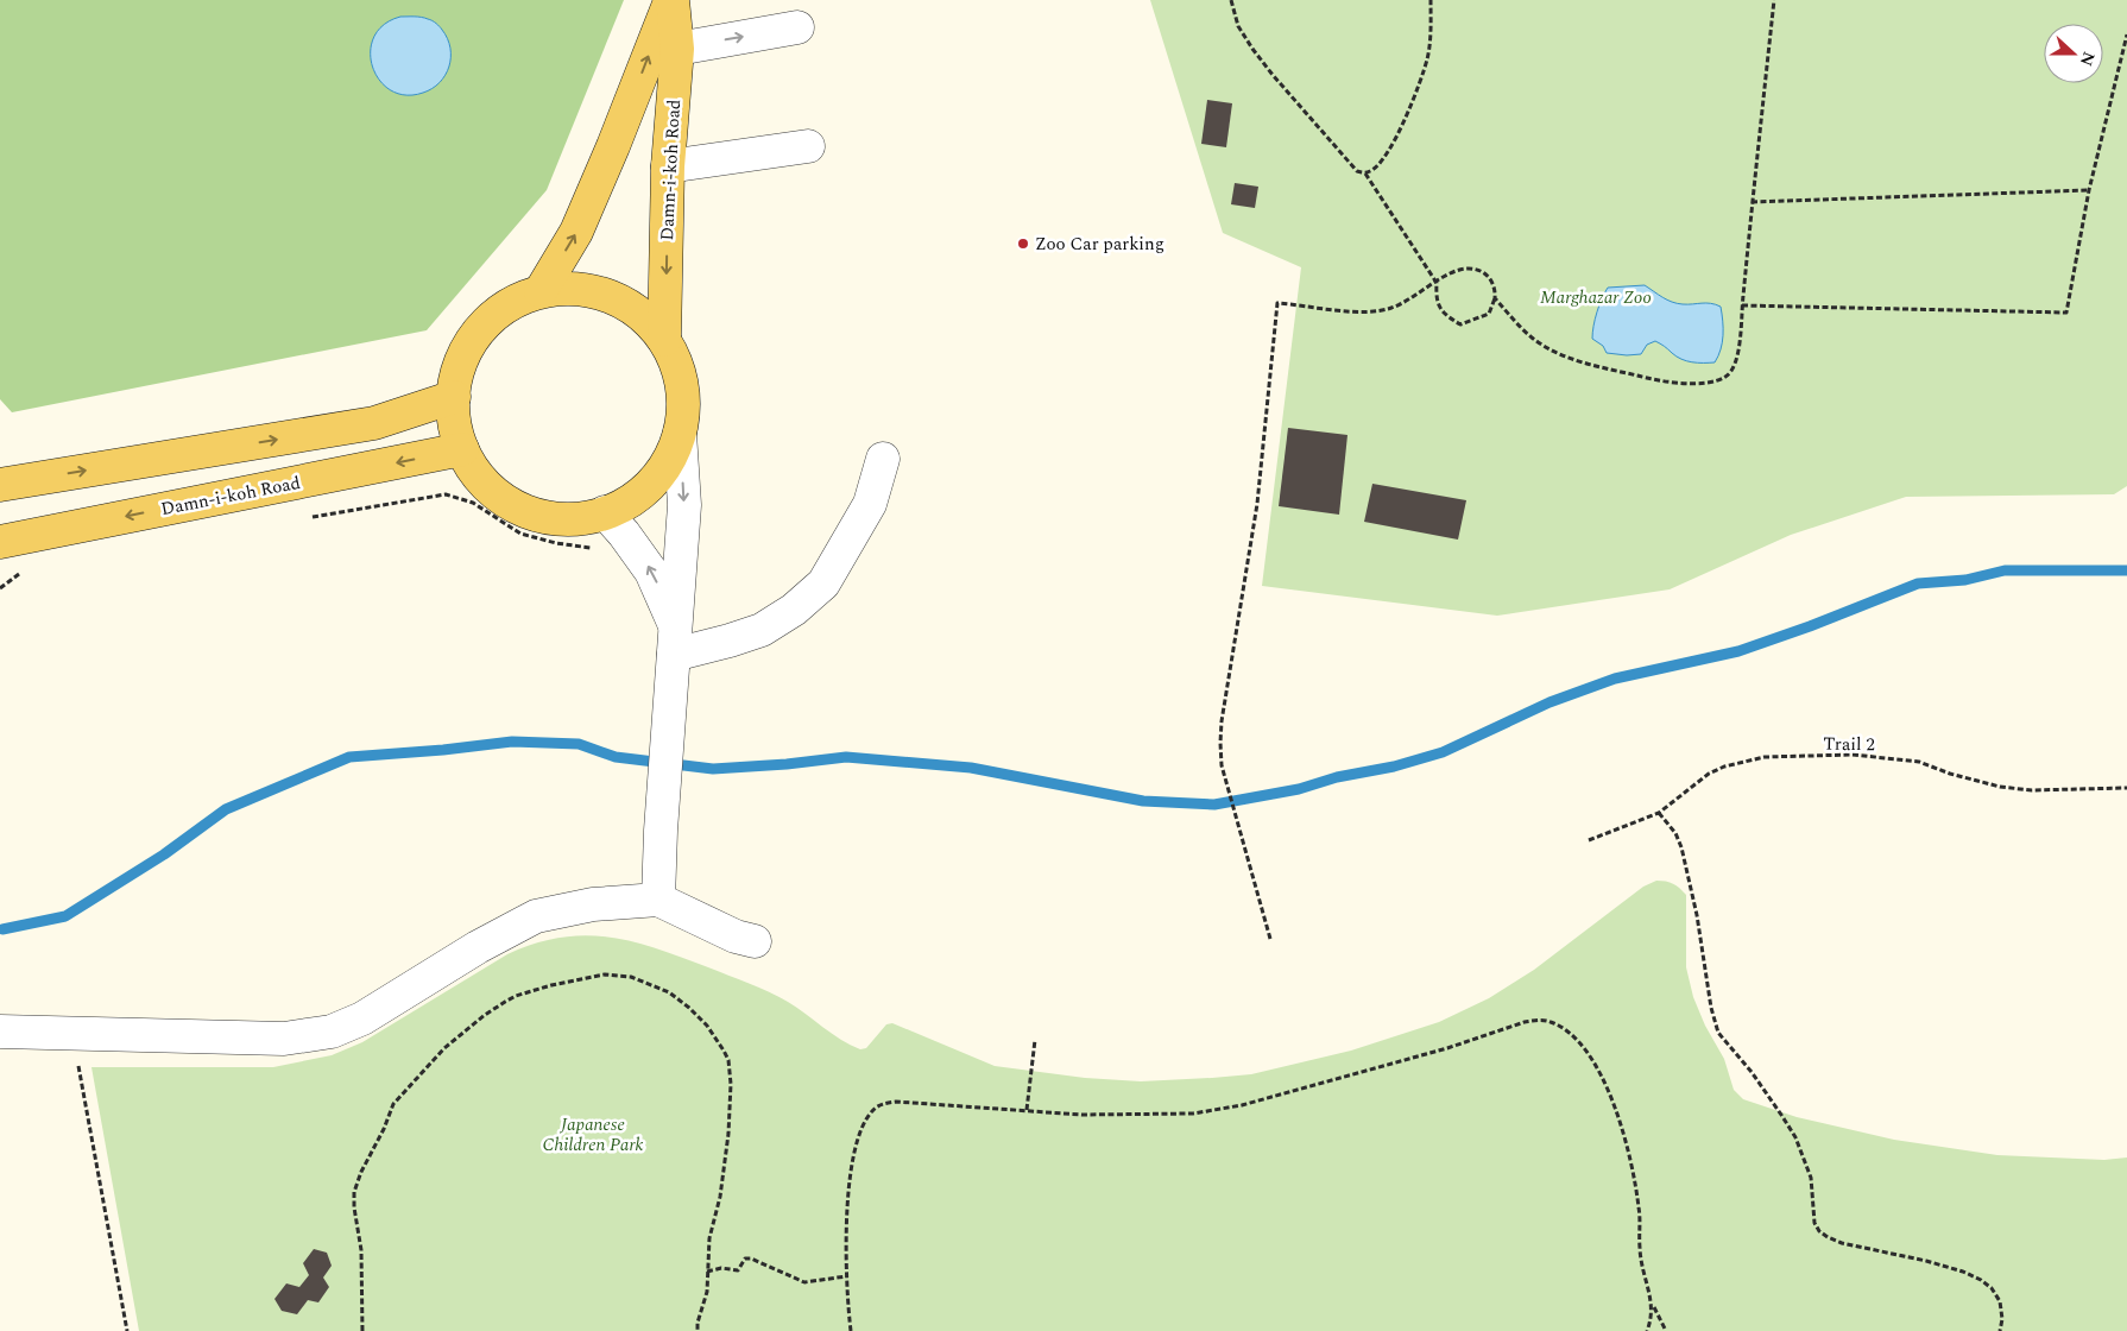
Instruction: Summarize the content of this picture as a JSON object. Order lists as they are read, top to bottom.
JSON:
{
  "streets": {
    "main road": ["Damn-i-koh Road"],
    "path": ["Trail 2"]
  },
  "parks": ["Marghazar Zoo", "Japanese Children Park"],
  "places": ["Zoo Car parking"],
  "north": "right"
}
